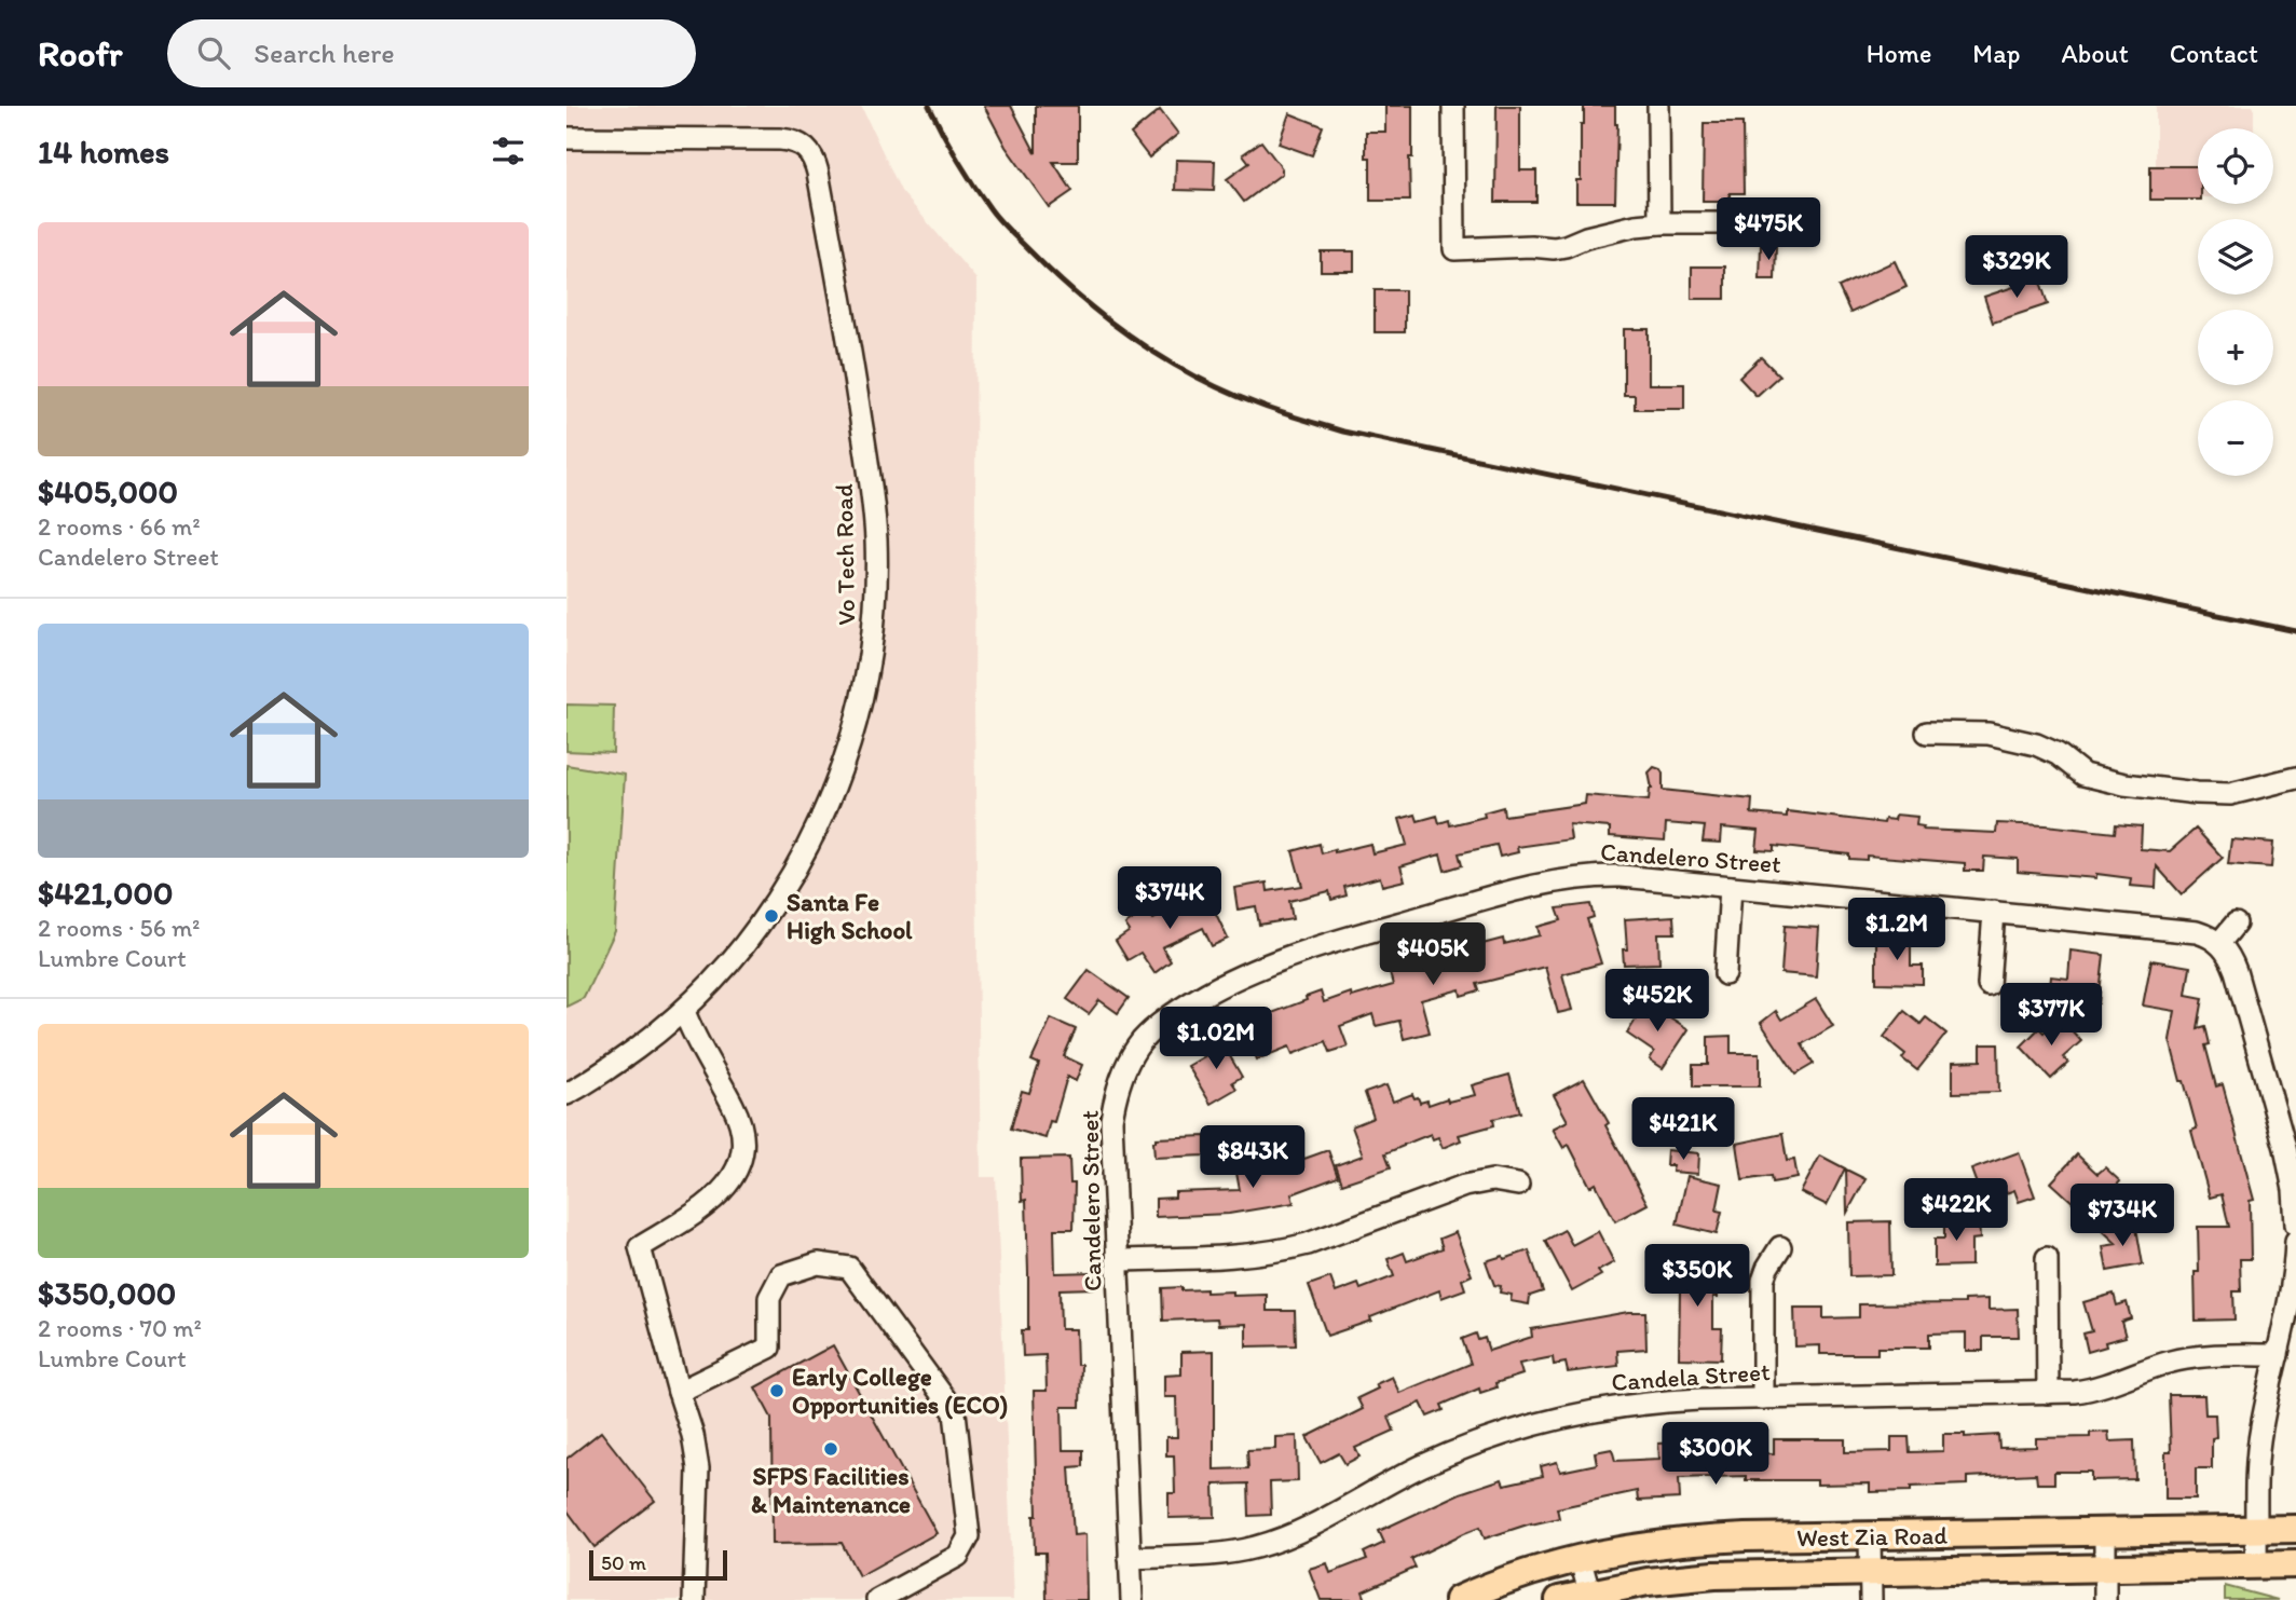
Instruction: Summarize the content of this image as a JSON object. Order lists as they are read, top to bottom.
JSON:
{
  "streets": {
    "main road": ["West Zia Road"],
    "street": ["Vo Tech Road", "Candelero Street", "Candela Street"]
  },
  "crossings": [
    ["Candelero Street", "Candela Street"]
  ],
  "places": ["Santa Fe High School", "Early College Opportunities (ECO)", "SFPS Facilities & Maintenance"],
  "scale_bar": "50 m",
  "page": {
    "header": "Roofr",
    "search": "Search here",
    "nav": [
      "Home",
      "Map",
      "About",
      "Contact"
    ],
    "heading": "14 homes",
    "map_buttons": ["+", "−"],
    "list": [
      {
        "name": "$405,000",
        "note": "2 rooms · 66 m² · Candelero Street"
      },
      {
        "name": "$421,000",
        "note": "2 rooms · 56 m² · Lumbre Court"
      },
      {
        "name": "$350,000",
        "note": "2 rooms · 70 m² · Lumbre Court"
      }
    ],
    "price": [
      "$475K",
      "$329K",
      "$374K",
      "$1.2M",
      "$405K",
      "$452K",
      "$377K",
      "$1.02M",
      "$421K",
      "$843K",
      "$422K",
      "$734K",
      "$350K",
      "$300K"
    ],
    "scale": "50 m"
  }
}
